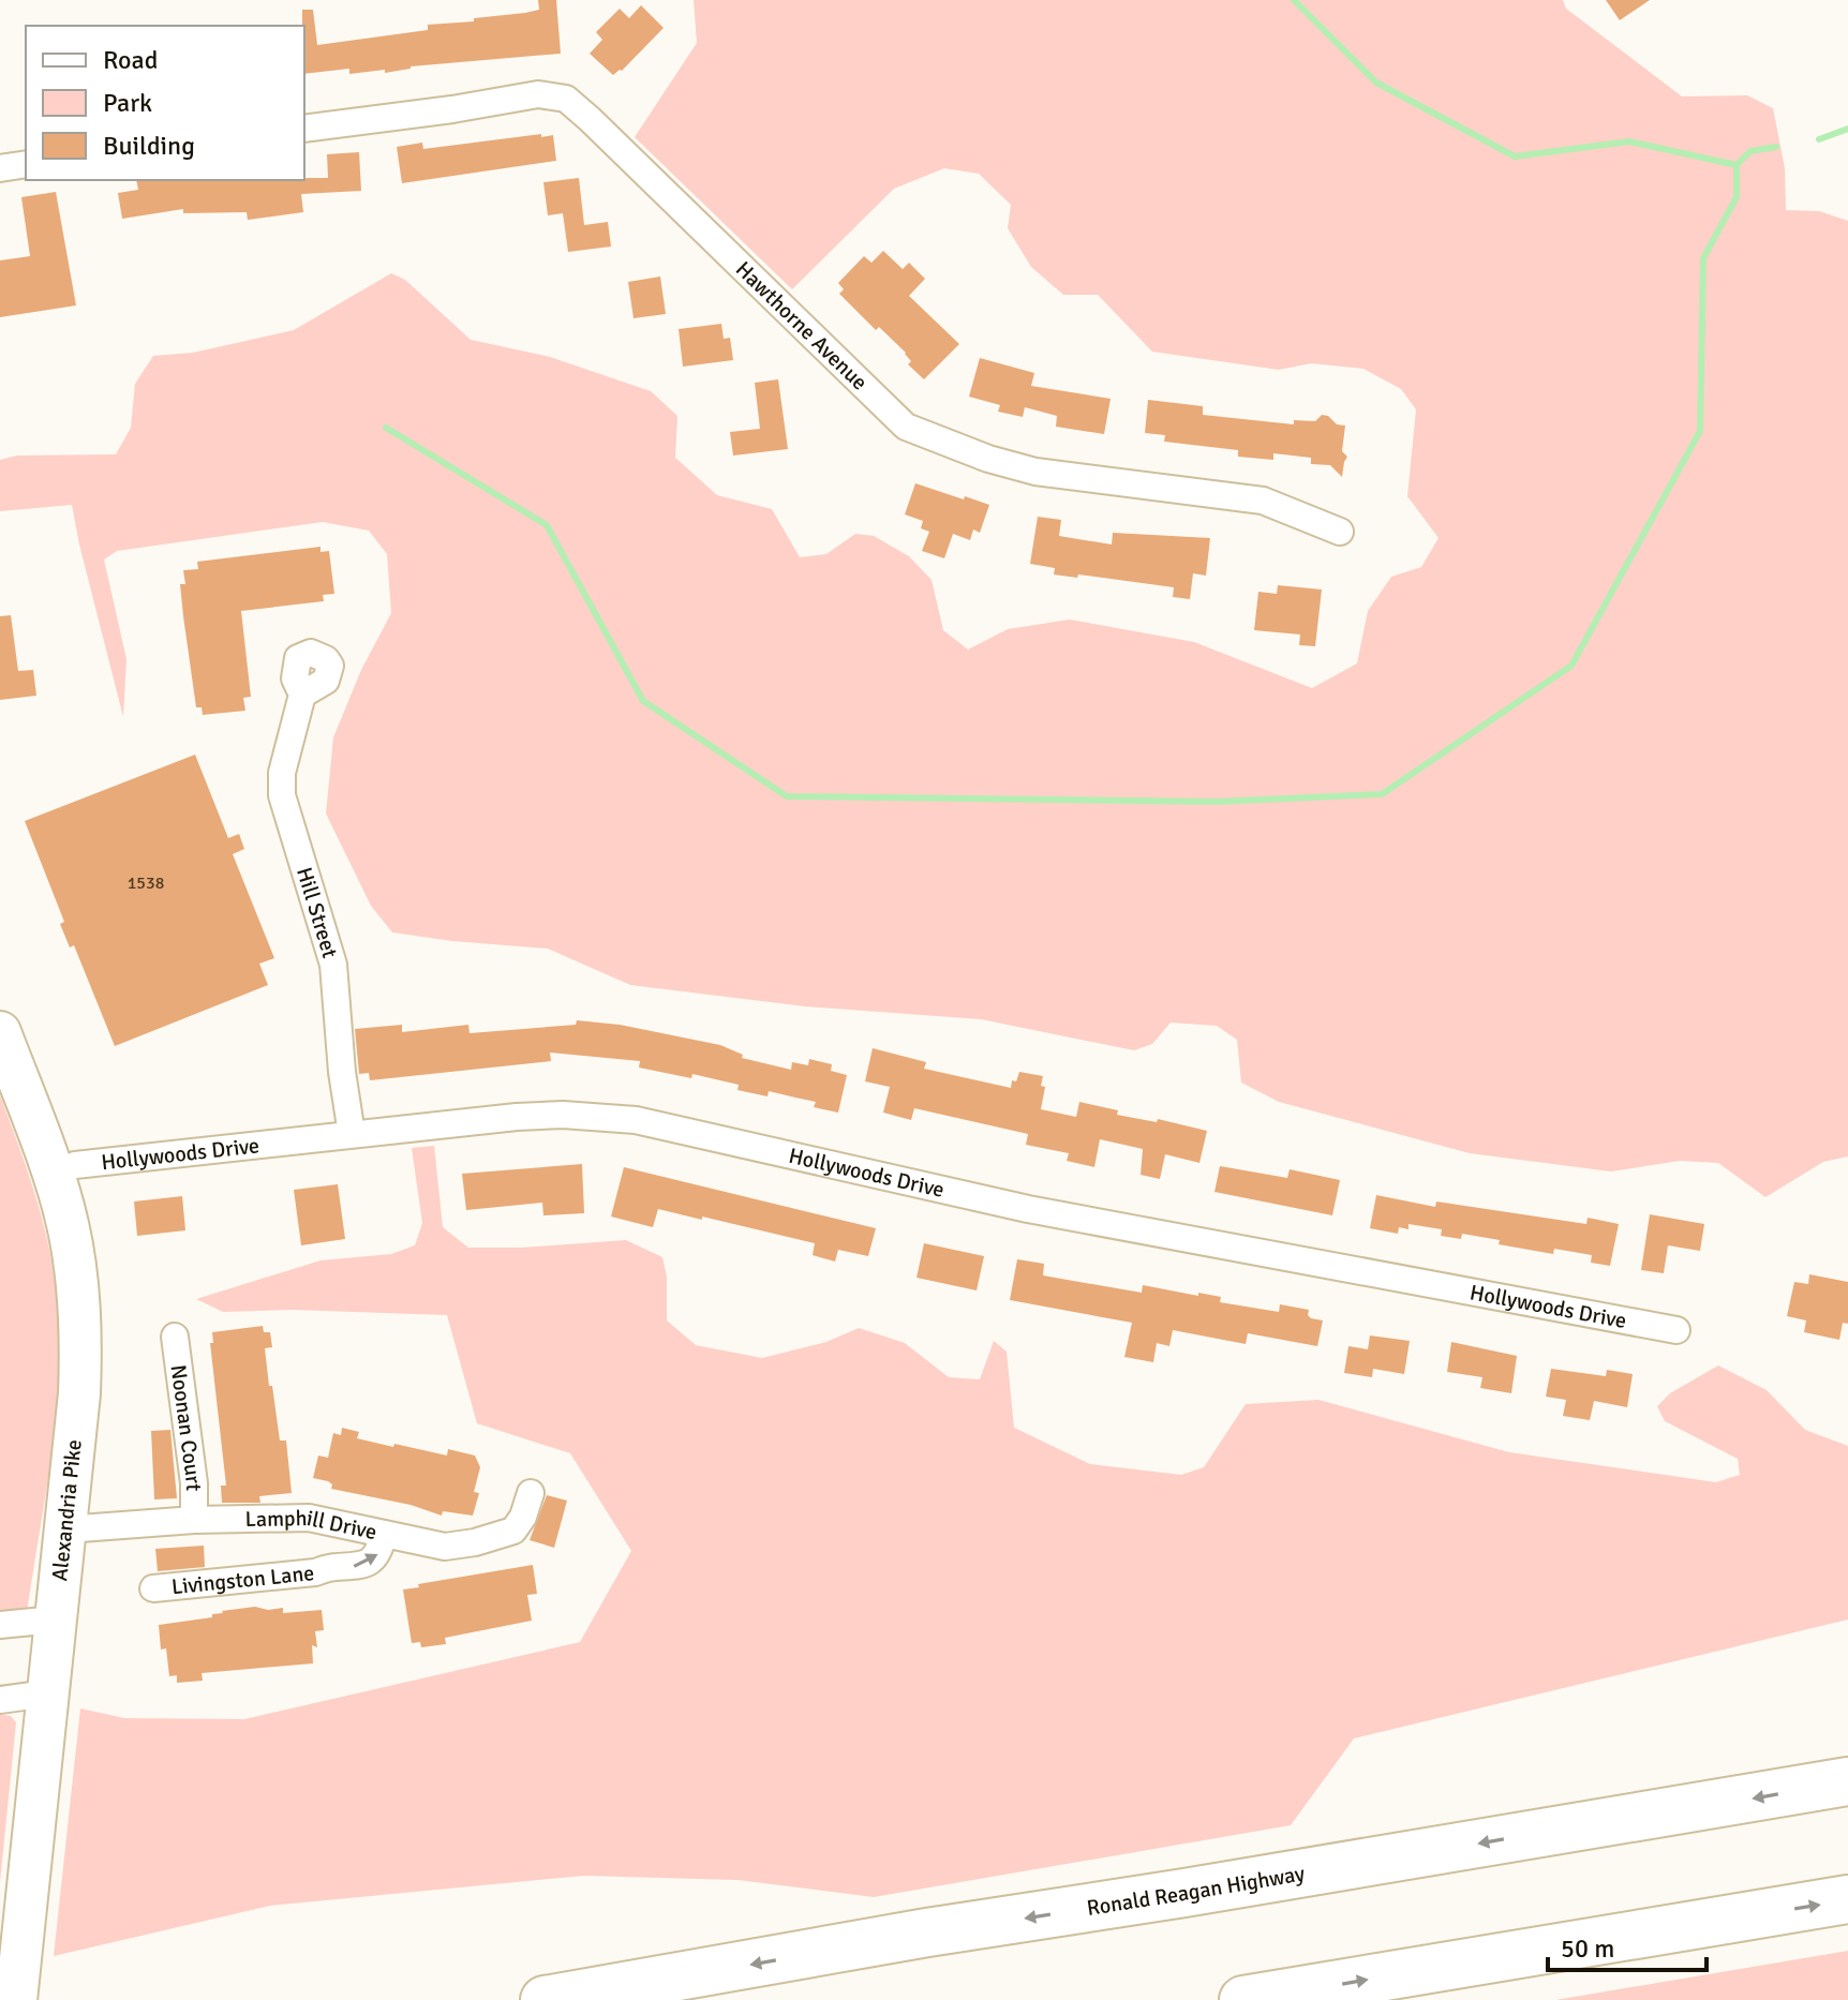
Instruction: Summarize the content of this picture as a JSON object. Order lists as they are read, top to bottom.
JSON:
{
  "streets": {
    "highway": ["Ronald Reagan Highway"],
    "main road": ["Alexandria Pike"],
    "street": [
      "Hawthorne Avenue",
      "Hill Street",
      "Hollywoods Drive",
      "Noonan Court",
      "Lamphill Drive",
      "Livingston Lane"
    ]
  },
  "crossings": [
    ["Hill Street", "Hollywoods Drive"],
    ["Hollywoods Drive", "Alexandria Pike"],
    ["Noonan Court", "Lamphill Drive"],
    ["Alexandria Pike", "Lamphill Drive"],
    ["Lamphill Drive", "Livingston Lane"]
  ],
  "house_numbers": ["1538"],
  "legend": ["Road", "Park", "Building"],
  "scale_bar": "50 m"
}
